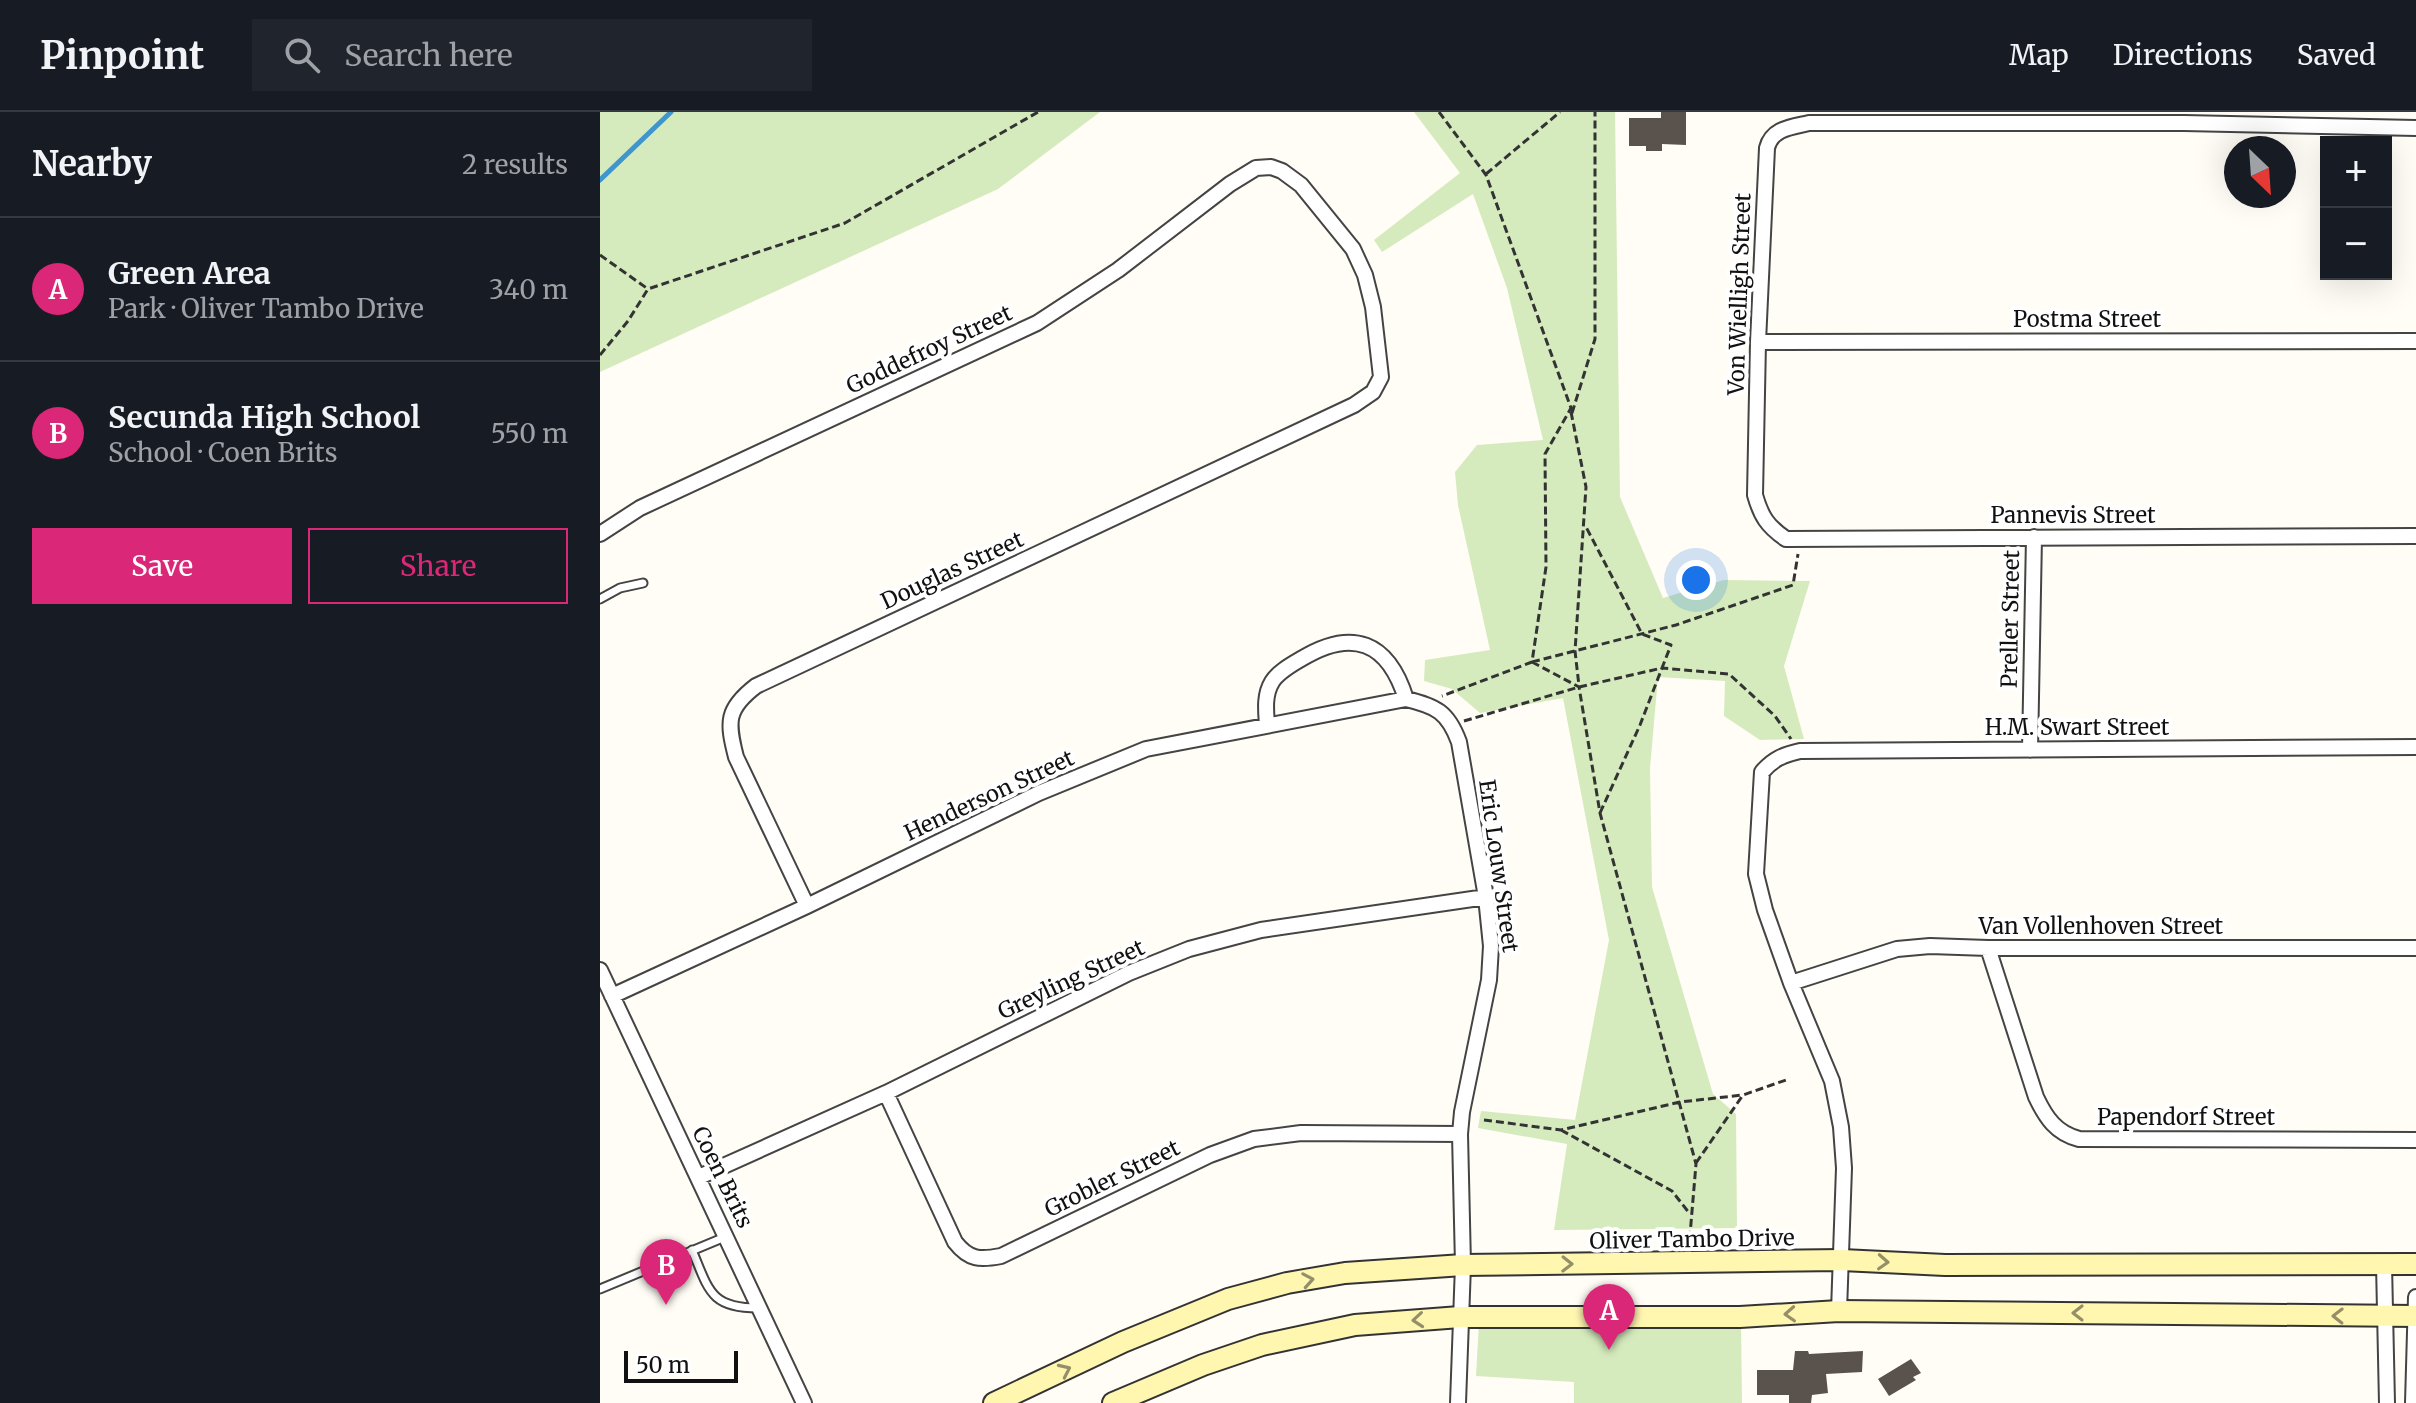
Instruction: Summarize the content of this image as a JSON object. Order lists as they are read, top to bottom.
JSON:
{
  "streets": {
    "street": [
      "Von Wielligh Street",
      "Postma Street",
      "Goddefroy Street",
      "Pannevis Street",
      "Douglas Street",
      "Preller Street",
      "H.M. Swart Street",
      "Henderson Street",
      "Eric Louw Street",
      "Van Vollenhoven Street",
      "Greyling Street",
      "Papendorf Street",
      "Coen Brits",
      "Grobler Street",
      "Oliver Tambo Drive"
    ]
  },
  "crossings": [
    ["Von Wielligh Street", "Postma Street"],
    ["Von Wielligh Street", "Pannevis Street"],
    ["Goddefroy Street", "Douglas Street"],
    ["Pannevis Street", "Preller Street"],
    ["Douglas Street", "Henderson Street"],
    ["Preller Street", "H.M. Swart Street"],
    ["H.M. Swart Street", "Van Vollenhoven Street"],
    ["Henderson Street", "Coen Brits"],
    ["Eric Louw Street", "Greyling Street"],
    ["Eric Louw Street", "Grobler Street"],
    ["Eric Louw Street", "Oliver Tambo Drive"],
    ["Van Vollenhoven Street", "Papendorf Street"],
    ["Greyling Street", "Coen Brits"],
    ["Greyling Street", "Grobler Street"]
  ],
  "scale_bar": "50 m",
  "north": "bottom right",
  "page": {
    "header": "Pinpoint",
    "search": "Search here",
    "nav": ["Map", "Directions", "Saved"],
    "heading": ["Nearby", "2 results"],
    "map_buttons": ["+", "−"],
    "list": [
      {
        "mark": "A",
        "name": "Green Area",
        "note": "Park · Oliver Tambo Drive",
        "value": "340 m"
      },
      {
        "mark": "B",
        "name": "Secunda High School",
        "note": "School · Coen Brits",
        "value": "550 m"
      }
    ],
    "buttons": ["Save", "Share"],
    "pins": ["B", "A"],
    "scale": "50 m"
  }
}
